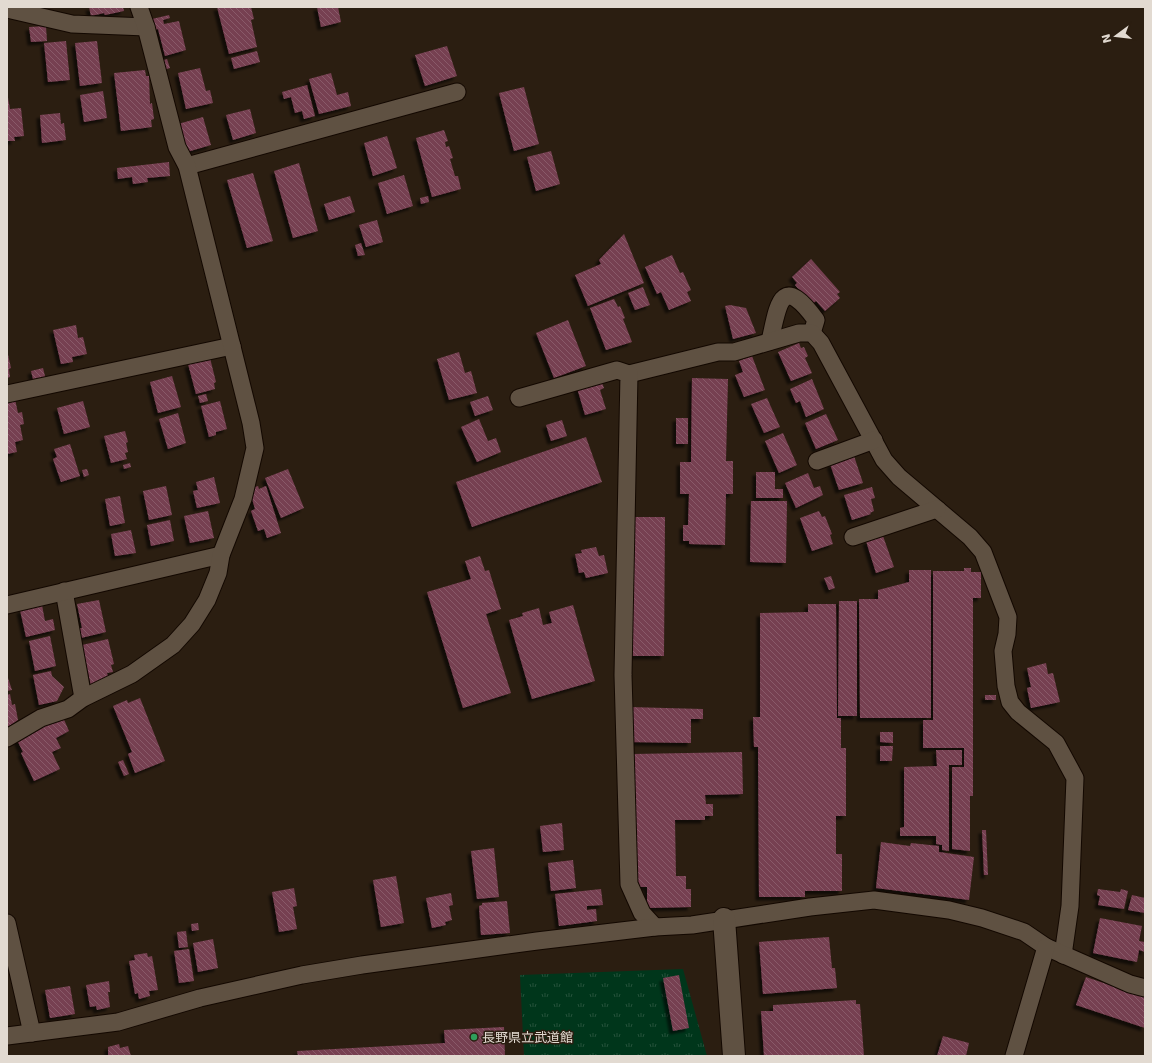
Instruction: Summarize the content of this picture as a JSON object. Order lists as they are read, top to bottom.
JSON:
{
  "places": ["長野県立武道館"],
  "north": "left"
}
